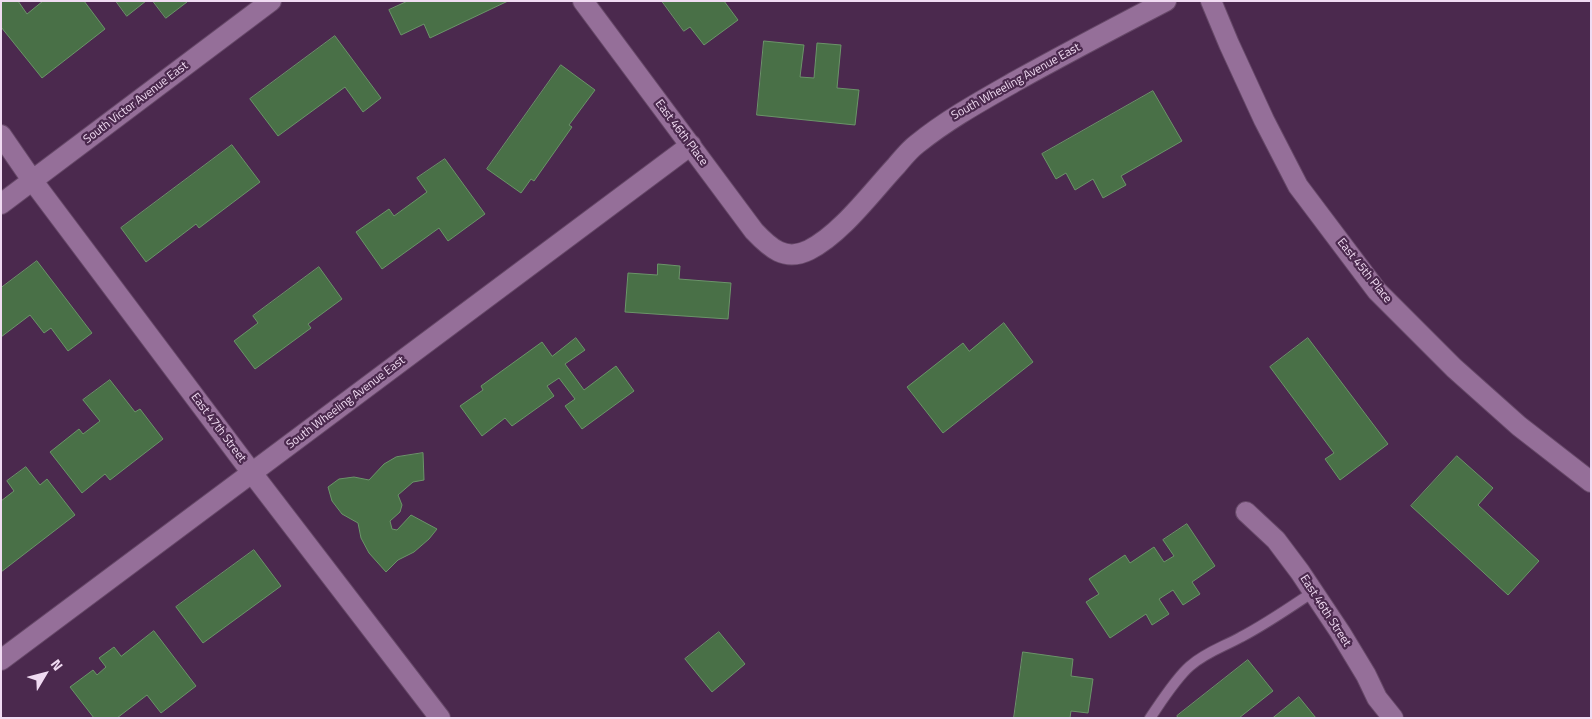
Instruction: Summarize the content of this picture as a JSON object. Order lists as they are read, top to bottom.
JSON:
{
  "streets": {
    "street": [
      "South Wheeling Avenue East",
      "South Victor Avenue East",
      "East 46th Place",
      "East 45th Place",
      "East 47th Street",
      "East 46th Street"
    ]
  },
  "crossings": [
    ["South Wheeling Avenue East", "East 46th Place"],
    ["South Wheeling Avenue East", "East 47th Street"],
    ["South Victor Avenue East", "East 47th Street"]
  ],
  "north": "top right"
}
